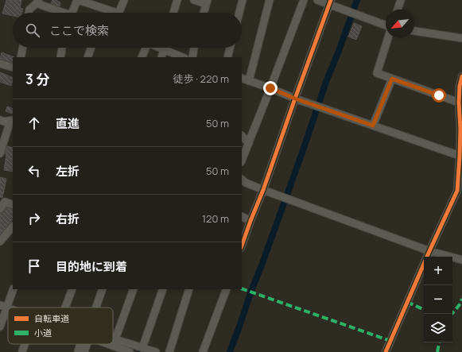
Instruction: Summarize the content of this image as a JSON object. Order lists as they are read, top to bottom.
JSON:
{
  "legend": ["自転車道", "小道"],
  "north": "bottom left",
  "page": {
    "search": "ここで検索",
    "heading": ["3 分", "徒歩 · 220 m"],
    "list": [
      ["直進", "50 m"],
      ["左折", "50 m"],
      ["右折", "120 m"],
      "目的地に到着"
    ],
    "map_buttons": ["+", "−"]
  }
}
